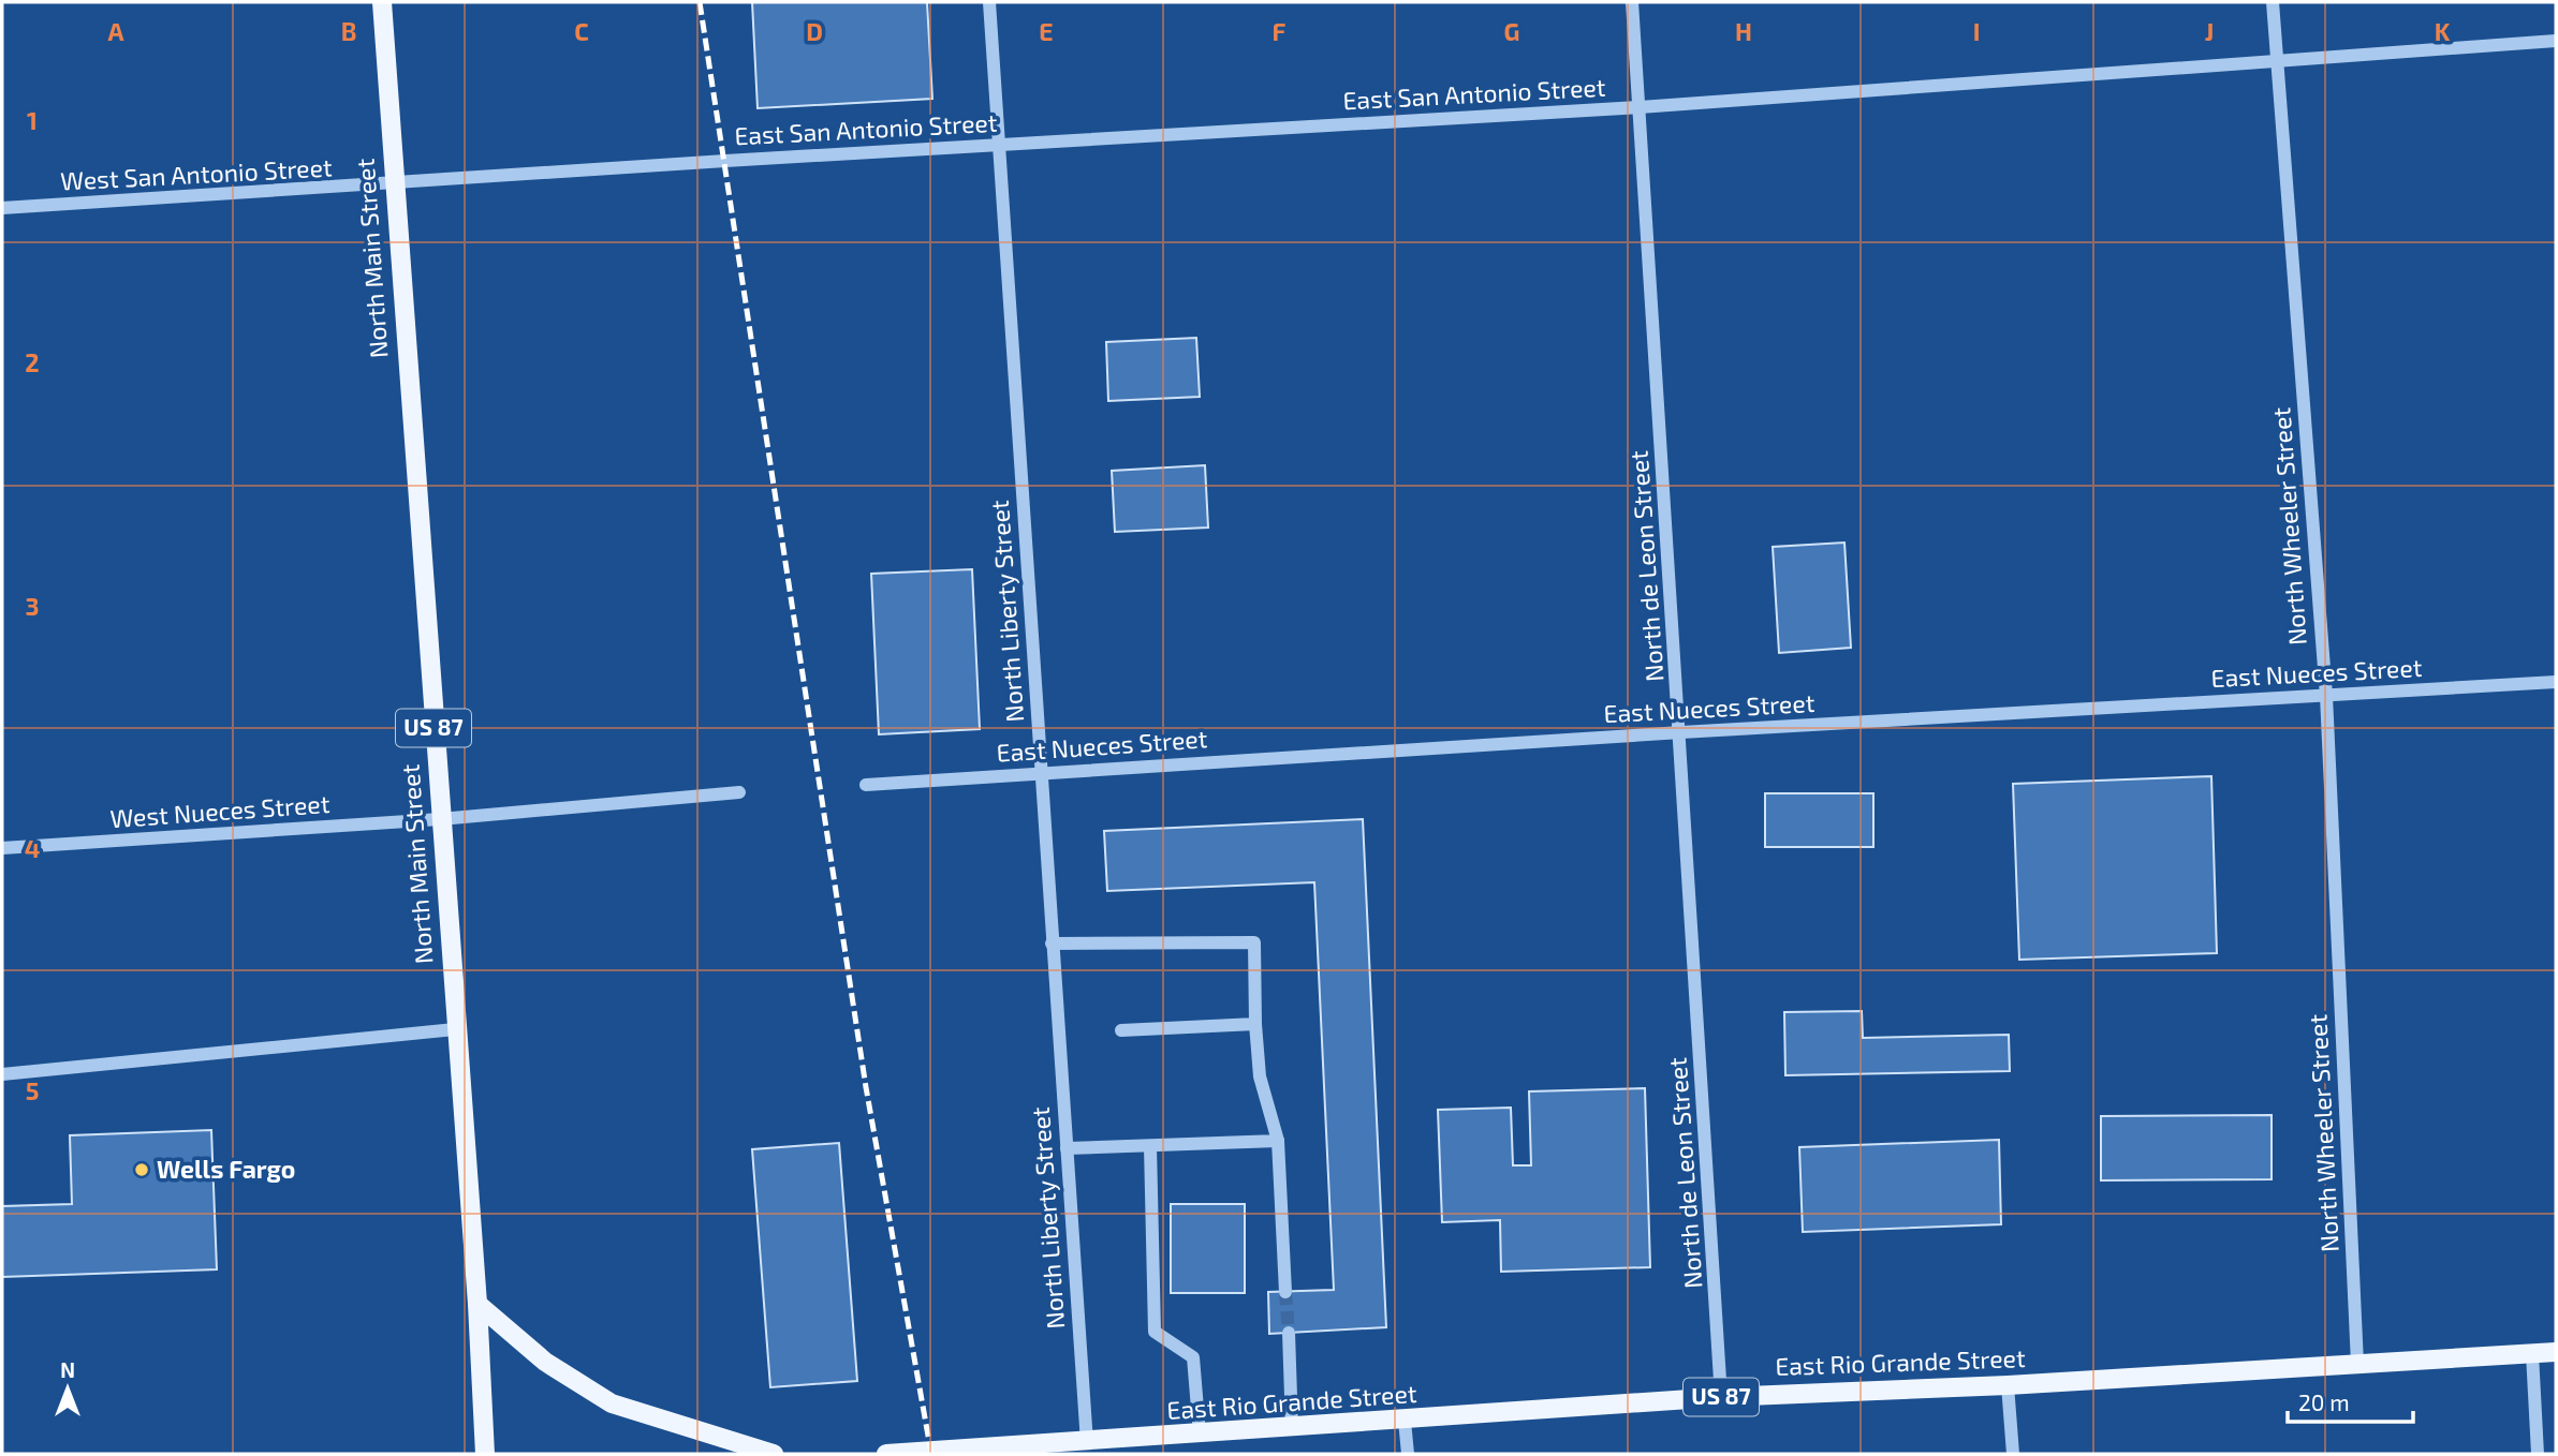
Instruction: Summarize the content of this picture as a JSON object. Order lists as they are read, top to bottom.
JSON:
{
  "streets": {
    "main road": ["North Main Street", "US 87", "East Rio Grande Street"],
    "street": [
      "East San Antonio Street",
      "West San Antonio Street",
      "North Wheeler Street",
      "North de Leon Street",
      "North Liberty Street",
      "East Nueces Street",
      "West Nueces Street"
    ]
  },
  "crossings": [
    ["East San Antonio Street", "West San Antonio Street"],
    ["East San Antonio Street", "North Main Street"],
    ["East San Antonio Street", "North Wheeler Street"],
    ["East San Antonio Street", "North de Leon Street"],
    ["East San Antonio Street", "North Liberty Street"],
    ["West San Antonio Street", "North Main Street"],
    ["North Main Street", "West Nueces Street"],
    ["North Wheeler Street", "East Nueces Street"],
    ["North Wheeler Street", "East Rio Grande Street"],
    ["North de Leon Street", "East Nueces Street"],
    ["North de Leon Street", "East Rio Grande Street"],
    ["North Liberty Street", "East Nueces Street"],
    ["North Liberty Street", "East Rio Grande Street"]
  ],
  "places": ["Wells Fargo"],
  "scale_bar": "20 m",
  "north": "top",
  "grid": {
    "columns": [
      "A",
      "B",
      "C",
      "D",
      "E",
      "F",
      "G",
      "H",
      "I",
      "J",
      "K"
    ],
    "rows": [
      "1",
      "2",
      "3",
      "4",
      "5"
    ]
  }
}
